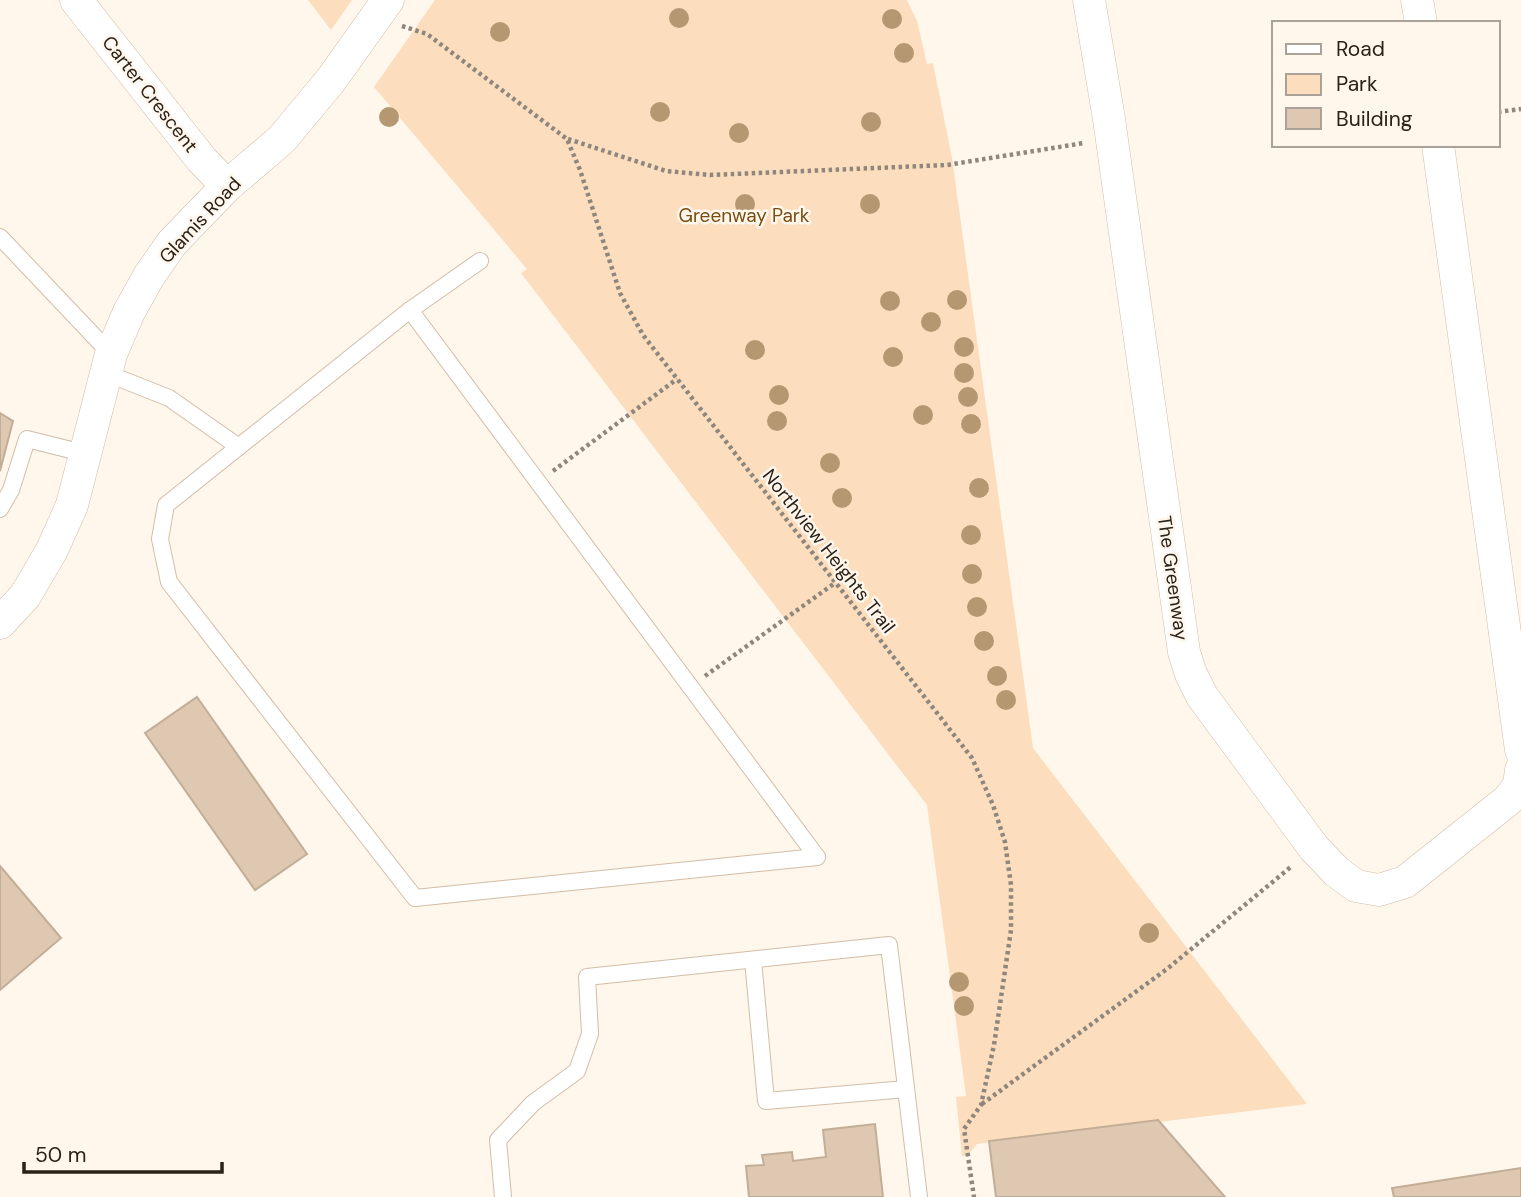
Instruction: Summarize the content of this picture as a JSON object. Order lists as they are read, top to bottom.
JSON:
{
  "streets": {
    "street": ["Carter Crescent", "Glamis Road", "The Greenway"],
    "path": ["Northview Heights Trail"]
  },
  "crossings": [
    ["Carter Crescent", "Glamis Road"]
  ],
  "parks": ["Greenway Park"],
  "legend": ["Road", "Park", "Building"],
  "scale_bar": "50 m"
}
